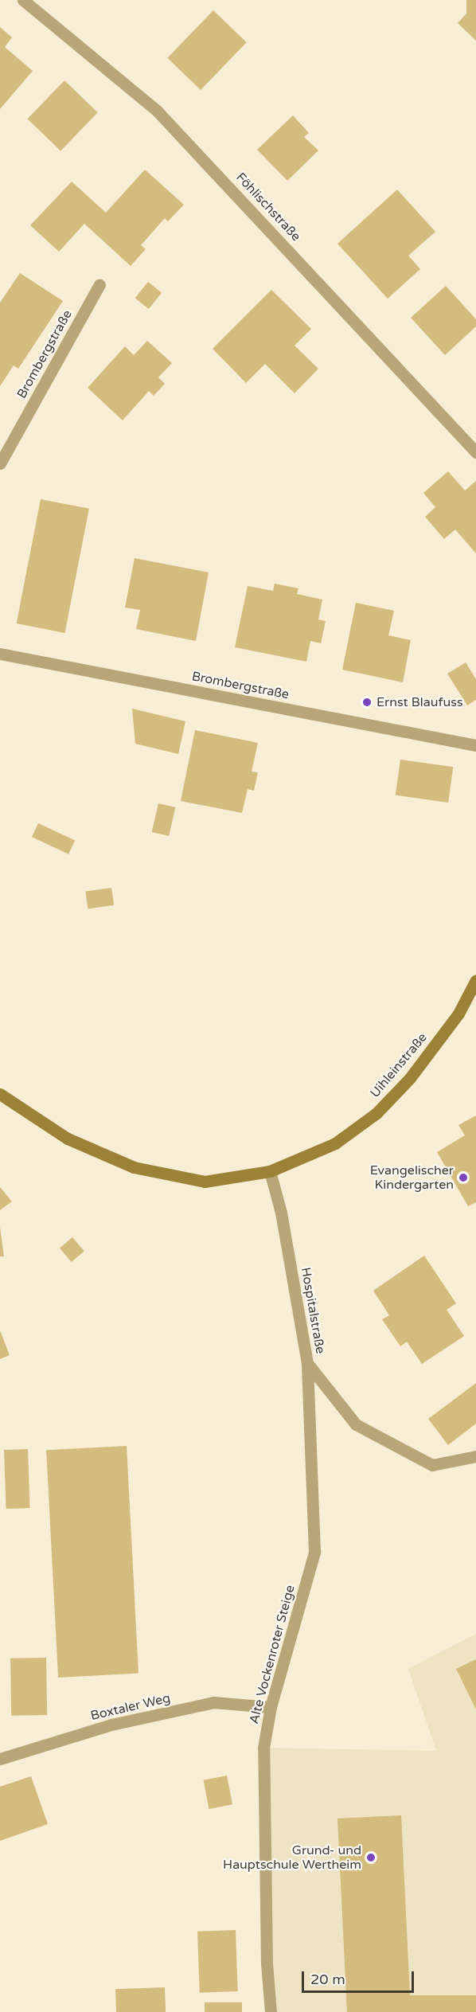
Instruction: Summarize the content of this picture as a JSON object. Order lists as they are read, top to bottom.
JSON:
{
  "streets": {
    "main road": ["Uihleinstraße"],
    "street": [
      "Föhlischstraße",
      "Brombergstraße",
      "Hospitalstraße",
      "Alte Vockenroter Steige",
      "Boxtaler Weg"
    ]
  },
  "crossings": [
    ["Uihleinstraße", "Hospitalstraße"],
    ["Hospitalstraße", "Alte Vockenroter Steige"],
    ["Alte Vockenroter Steige", "Boxtaler Weg"]
  ],
  "places": ["Ernst Blaufuss", "Evangelischer Kindergarten", "Grund- und Hauptschule Wertheim"],
  "scale_bar": "20 m"
}
